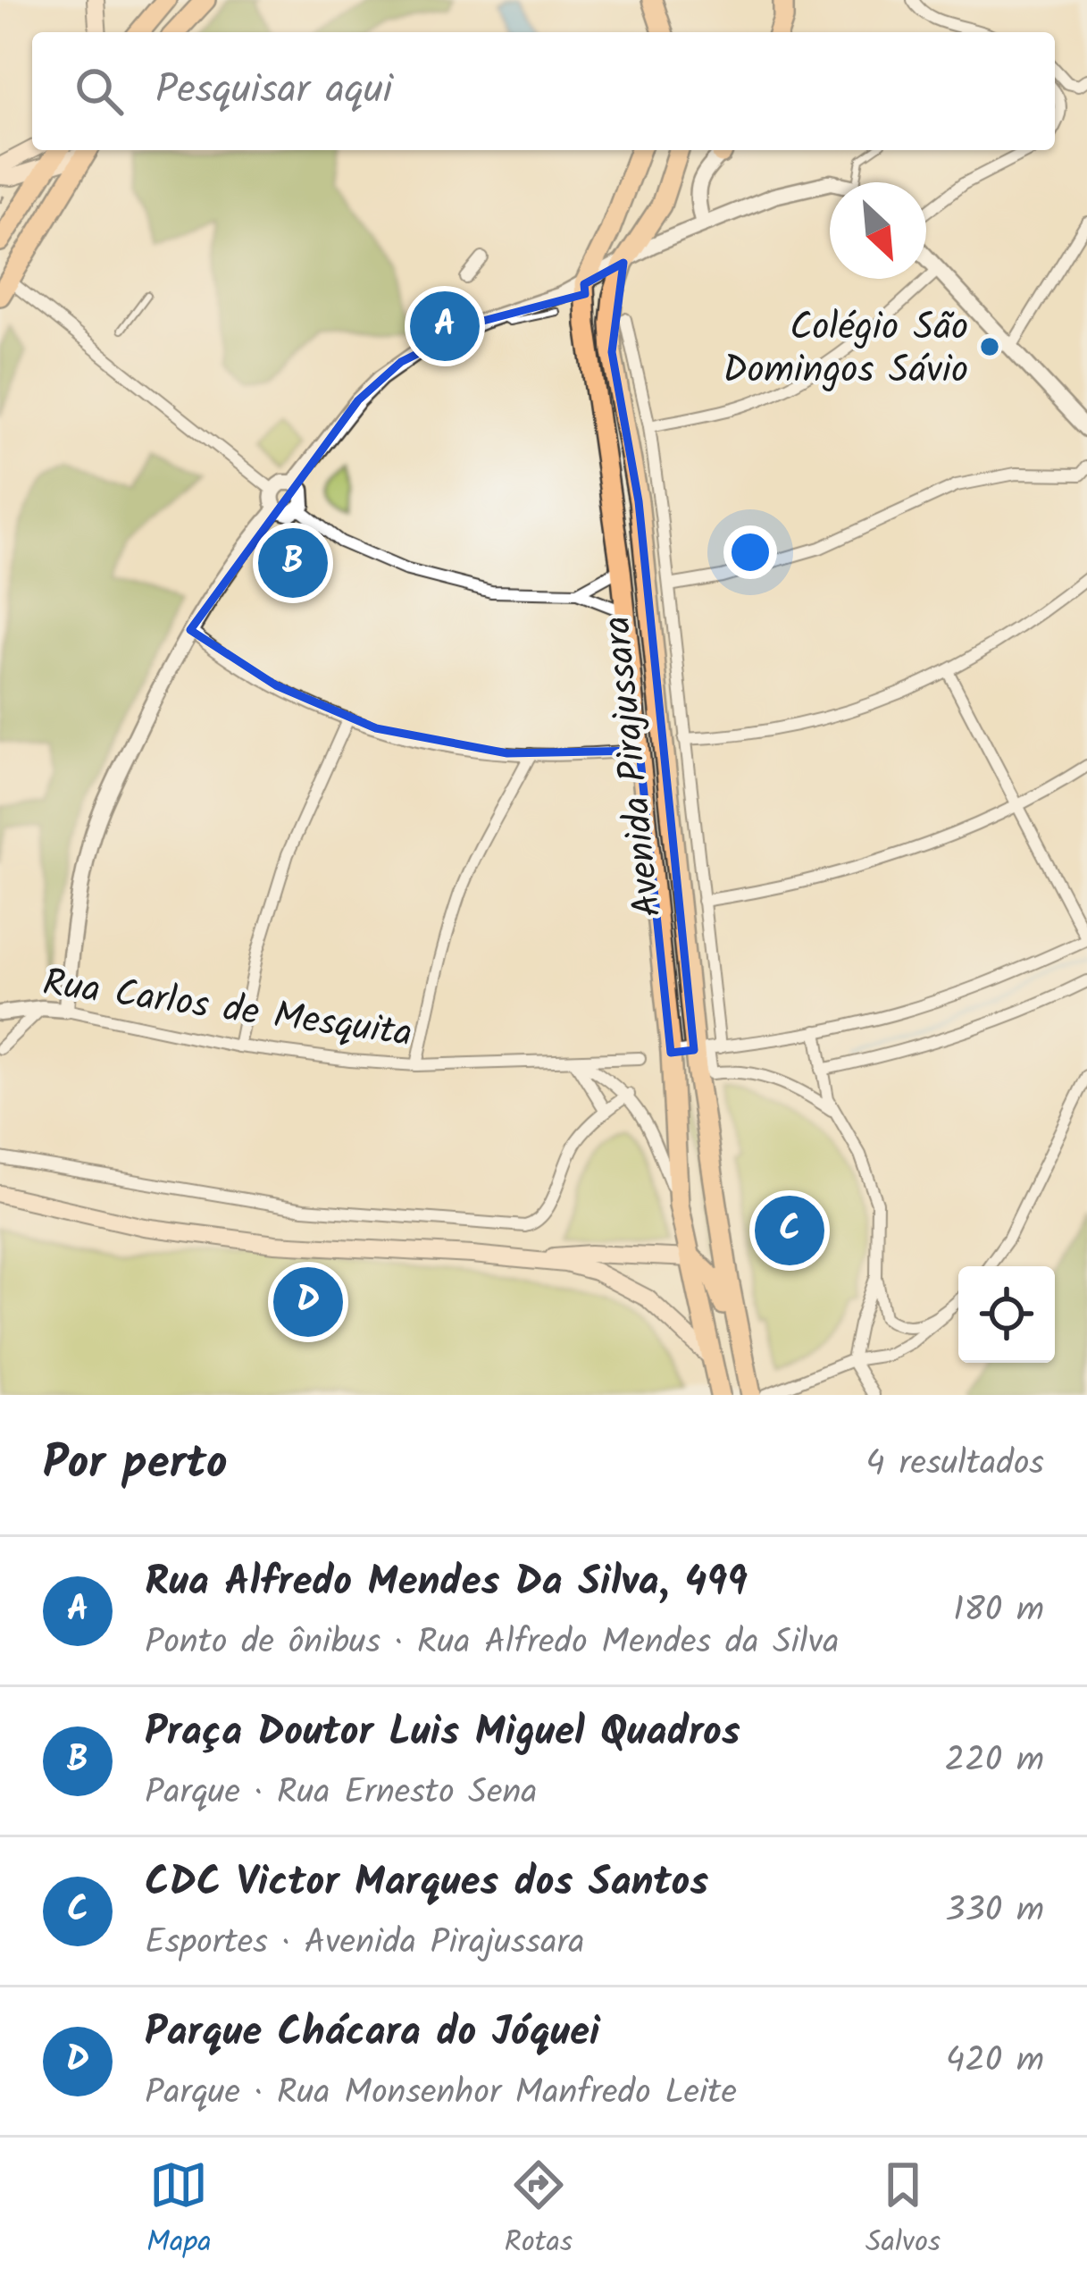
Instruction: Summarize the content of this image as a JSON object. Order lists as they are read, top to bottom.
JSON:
{
  "streets": {
    "main road": ["Avenida Pirajussara"],
    "street": ["Rua Carlos de Mesquita"]
  },
  "places": ["Colégio São Domingos Sávio"],
  "north": "bottom right",
  "page": {
    "search": "Pesquisar aqui",
    "pins": [
      "A",
      "B",
      "C",
      "D"
    ],
    "heading": ["Por perto", "4 resultados"],
    "list": [
      {
        "mark": "A",
        "name": "Rua Alfredo Mendes Da Silva, 499",
        "note": "Ponto de ônibus · Rua Alfredo Mendes da Silva",
        "value": "180 m"
      },
      {
        "mark": "B",
        "name": "Praça Doutor Luis Miguel Quadros",
        "note": "Parque · Rua Ernesto Sena",
        "value": "220 m"
      },
      {
        "mark": "C",
        "name": "CDC Victor Marques dos Santos",
        "note": "Esportes · Avenida Pirajussara",
        "value": "330 m"
      },
      {
        "mark": "D",
        "name": "Parque Chácara do Jóquei",
        "note": "Parque · Rua Monsenhor Manfredo Leite",
        "value": "420 m"
      }
    ],
    "nav": ["Mapa", "Rotas", "Salvos"]
  }
}
